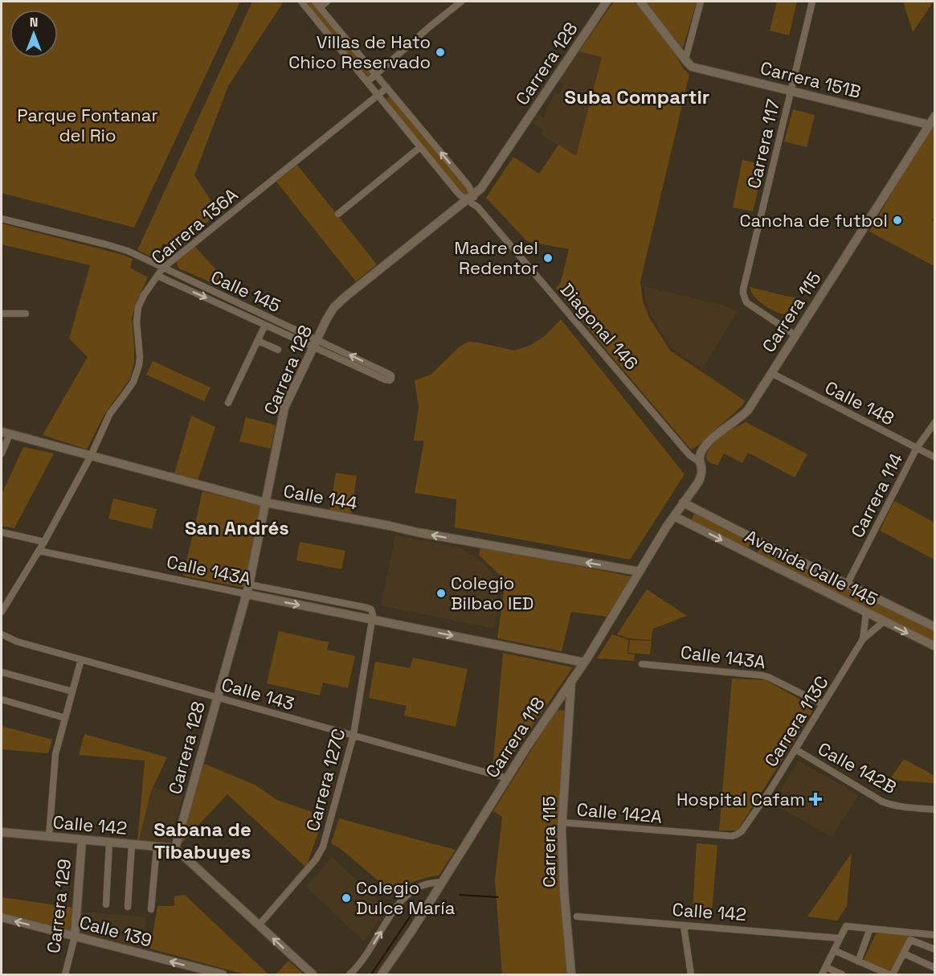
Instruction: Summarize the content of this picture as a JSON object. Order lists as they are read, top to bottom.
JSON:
{
  "streets": {
    "street": [
      "Carrera 128",
      "Carrera 151B",
      "Carrera 117",
      "Carrera 136A",
      "Calle 145",
      "Carrera 115",
      "Diagonal 146",
      "Calle 148",
      "Carrera 114",
      "Calle 144",
      "Avenida Calle 145",
      "Calle 143A",
      "Calle 143",
      "Carrera 113C",
      "Carrera 118",
      "Calle 142B",
      "Carrera 127C",
      "Calle 142A",
      "Calle 142",
      "Carrera 129",
      "Calle 139"
    ]
  },
  "crossings": [
    ["Carrera 128", "Calle 145"],
    ["Carrera 128", "Diagonal 146"],
    ["Carrera 128", "Calle 144"],
    ["Carrera 128", "Calle 143A"],
    ["Carrera 128", "Calle 143"],
    ["Carrera 128", "Calle 142"],
    ["Carrera 151B", "Carrera 117"],
    ["Carrera 151B", "Carrera 115"],
    ["Carrera 117", "Carrera 115"],
    ["Carrera 136A", "Calle 145"],
    ["Carrera 136A", "Diagonal 146"],
    ["Carrera 136A", "Calle 144"],
    ["Carrera 136A", "Calle 143A"],
    ["Carrera 115", "Diagonal 146"],
    ["Carrera 115", "Calle 148"],
    ["Carrera 115", "Avenida Calle 145"],
    ["Carrera 115", "Carrera 118"],
    ["Carrera 115", "Calle 142A"],
    ["Calle 148", "Carrera 114"],
    ["Carrera 114", "Avenida Calle 145"],
    ["Calle 144", "Carrera 118"],
    ["Avenida Calle 145", "Carrera 113C"],
    ["Avenida Calle 145", "Carrera 118"],
    ["Calle 143A", "Carrera 113C"],
    ["Calle 143A", "Carrera 118"],
    ["Calle 143A", "Carrera 127C"],
    ["Calle 143", "Carrera 118"],
    ["Calle 143", "Carrera 127C"],
    ["Carrera 113C", "Calle 142B"],
    ["Carrera 113C", "Calle 142A"],
    ["Calle 142", "Carrera 129"],
    ["Carrera 129", "Calle 139"]
  ],
  "one_way": ["Calle 144", "Calle 139"],
  "districts": ["Suba Compartir", "San Andrés", "Sabana de Tibabuyes"],
  "parks": ["Parque Fontanar del Rio"],
  "places": {
    "other": [
      "Villas de Hato Chico Reservado",
      "Cancha de futbol",
      "Madre del Redentor",
      "Colegio Bilbao IED",
      "Colegio Dulce María"
    ],
    "health": ["Hospital Cafam"]
  },
  "north": "top"
}
